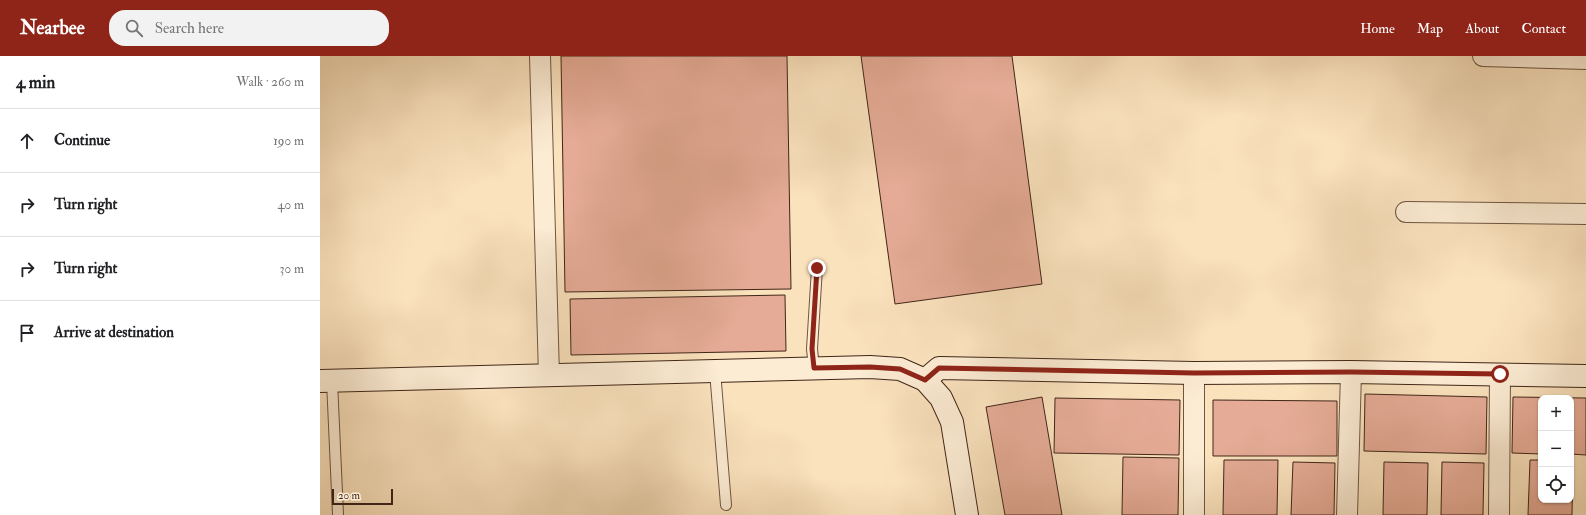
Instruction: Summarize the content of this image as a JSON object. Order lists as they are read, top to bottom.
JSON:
{
  "scale_bar": "20 m",
  "page": {
    "header": "Nearbee",
    "search": "Search here",
    "nav": [
      "Home",
      "Map",
      "About",
      "Contact"
    ],
    "heading": ["4 min", "Walk · 260 m"],
    "list": [
      ["Continue", "190 m"],
      ["Turn right", "40 m"],
      ["Turn right", "30 m"],
      "Arrive at destination"
    ],
    "map_buttons": ["+", "−"],
    "scale": "20 m"
  }
}
